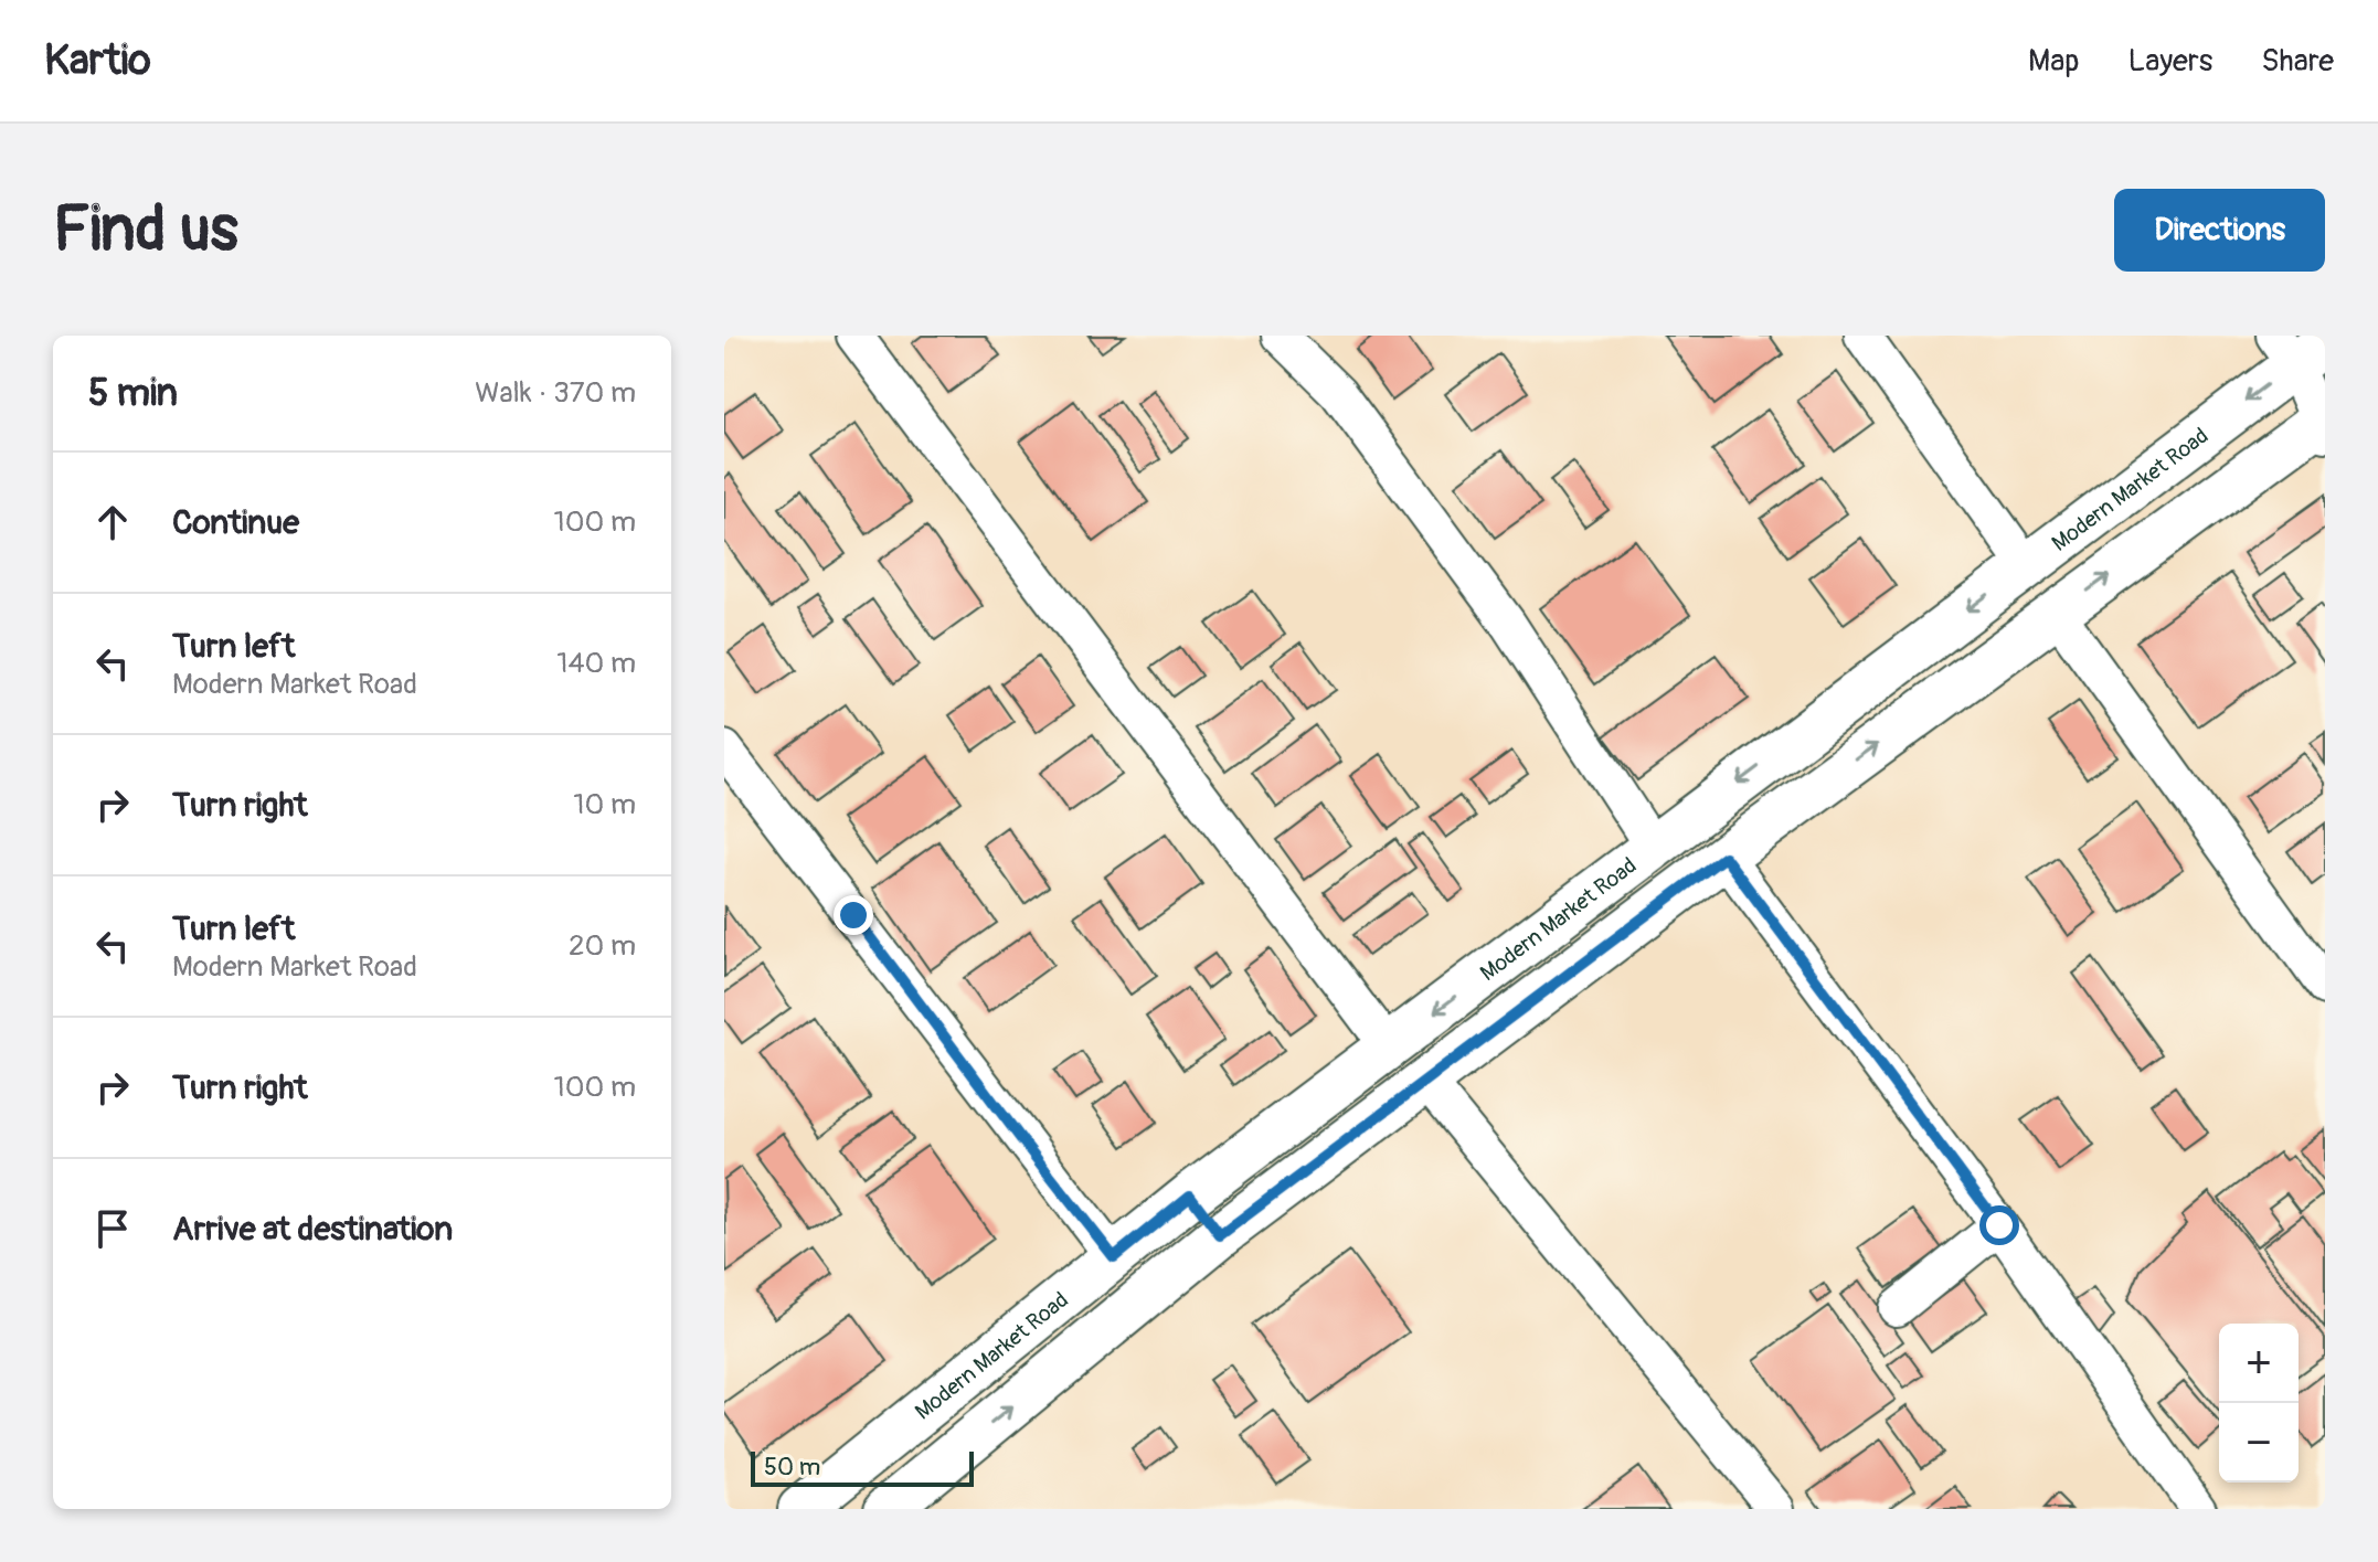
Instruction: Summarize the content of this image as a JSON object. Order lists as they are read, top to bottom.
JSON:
{
  "streets": {
    "street": ["Modern Market Road"]
  },
  "scale_bar": "50 m",
  "page": {
    "header": "Kartio",
    "nav": ["Map", "Layers", "Share"],
    "buttons": "Directions",
    "title": "Find us",
    "heading": ["5 min", "Walk · 370 m"],
    "list": [
      ["Continue", "100 m"],
      ["Turn left", "Modern Market Road", "140 m"],
      ["Turn right", "10 m"],
      ["Turn left", "Modern Market Road", "20 m"],
      ["Turn right", "100 m"],
      "Arrive at destination"
    ],
    "map_buttons": ["+", "−"],
    "scale": "50 m"
  }
}
